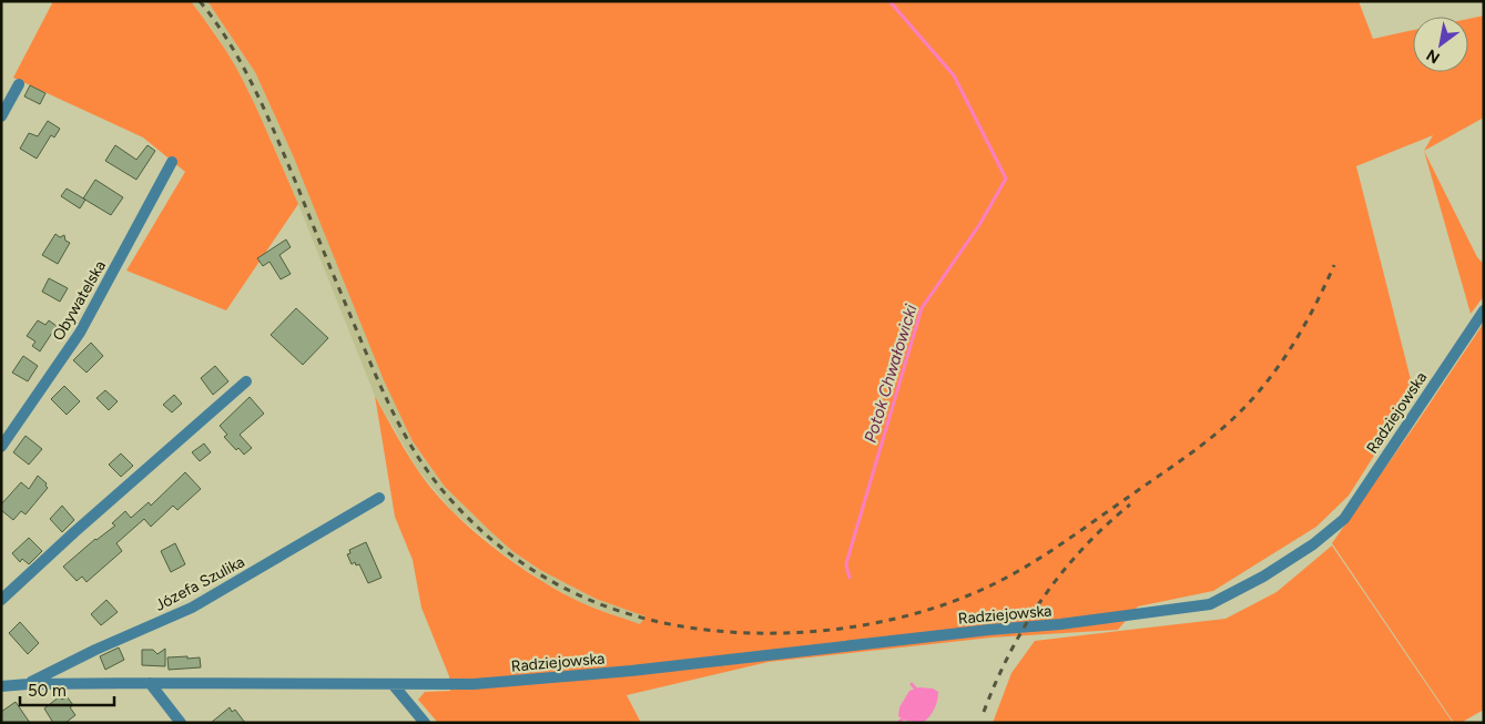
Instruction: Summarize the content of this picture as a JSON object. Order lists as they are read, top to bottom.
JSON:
{
  "streets": {
    "street": ["Obywatelska", "Radziejowska", "Józefa Szulika"]
  },
  "crossings": [
    ["Radziejowska", "Józefa Szulika"]
  ],
  "water": ["Potok Chwałowicki"],
  "scale_bar": "50 m",
  "north": "bottom left"
}
